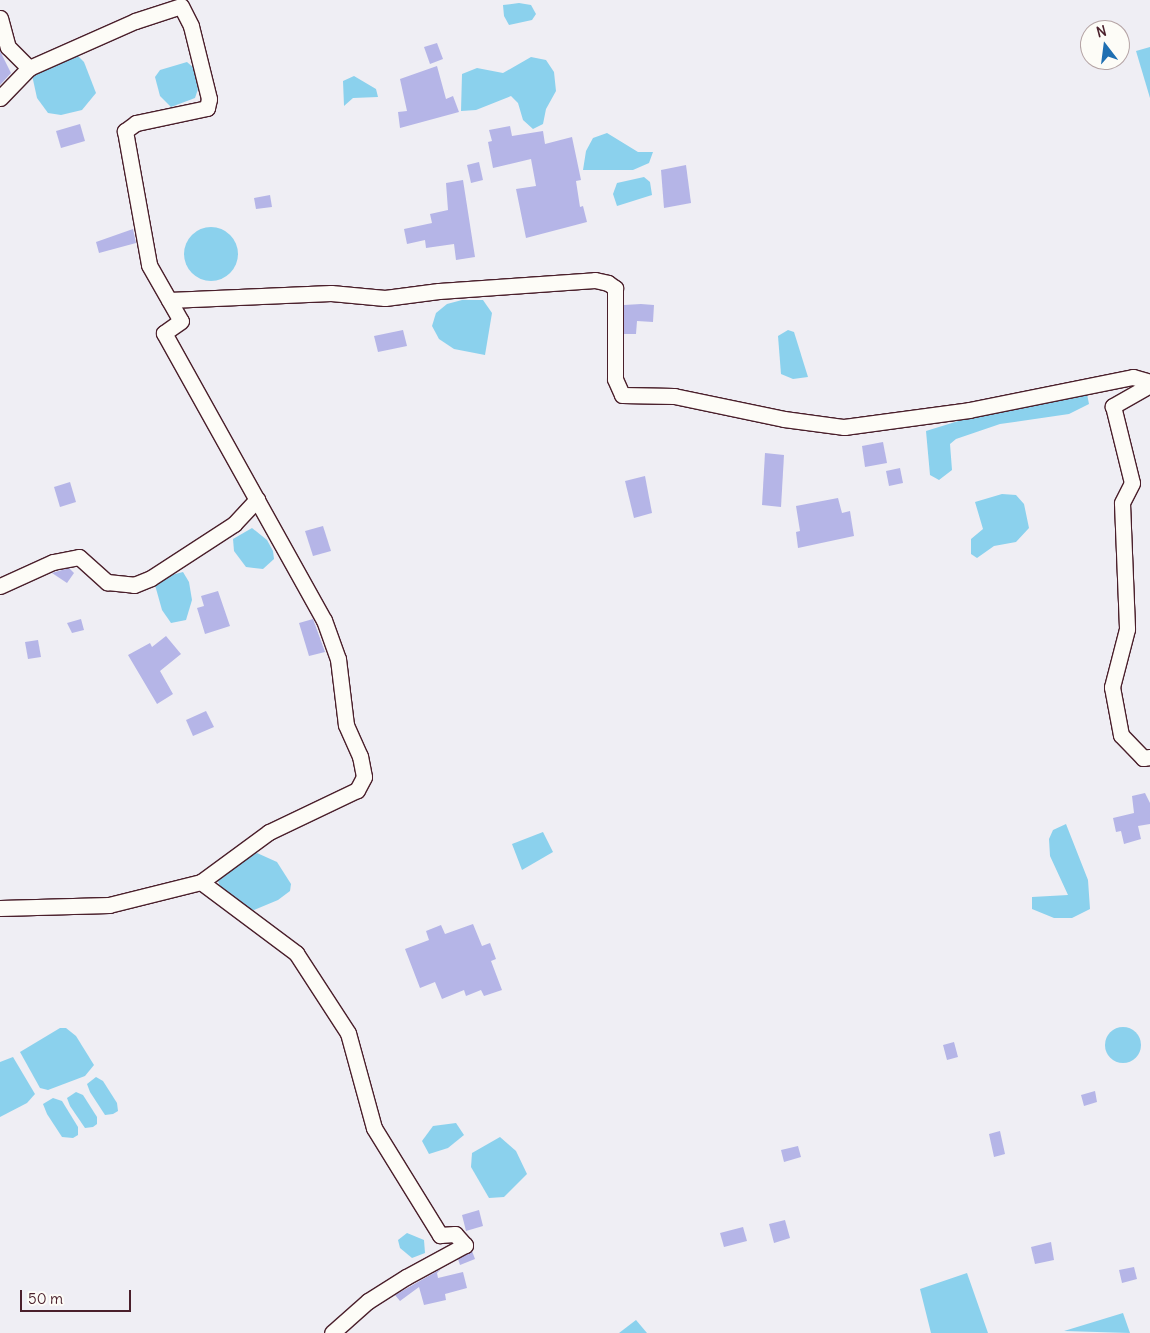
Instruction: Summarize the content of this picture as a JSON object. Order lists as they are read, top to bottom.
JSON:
{
  "scale_bar": "50 m",
  "north": "top"
}
